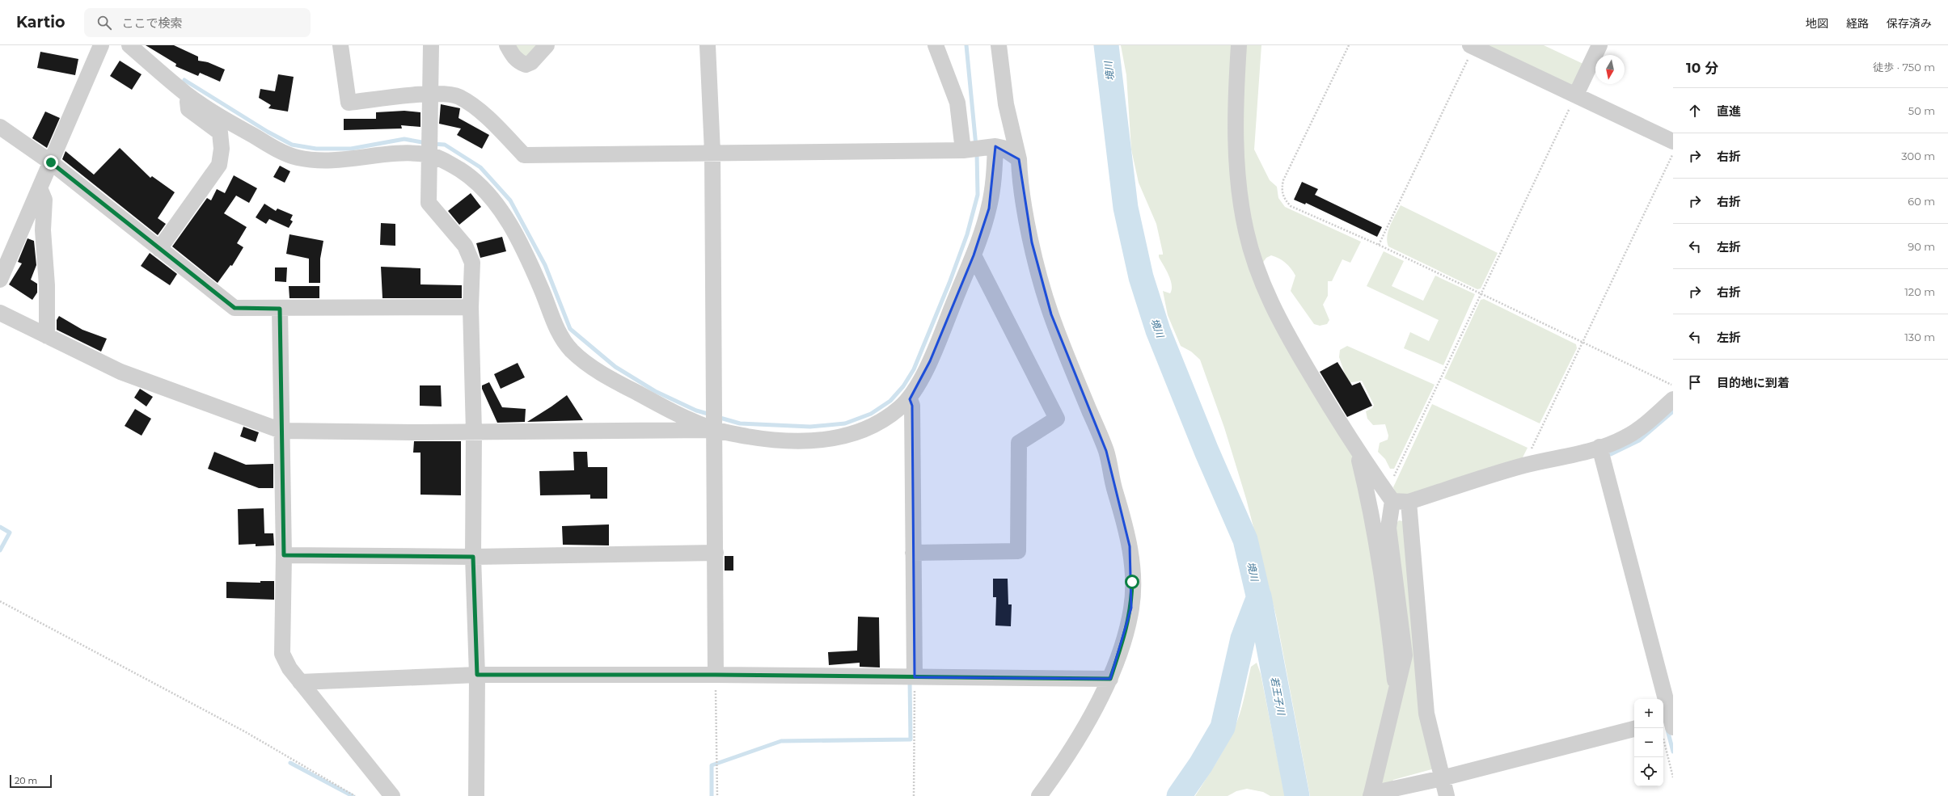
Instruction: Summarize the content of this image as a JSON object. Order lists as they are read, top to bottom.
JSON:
{
  "water": ["境川", "若王子川"],
  "scale_bar": "20 m",
  "north": "bottom",
  "page": {
    "header": "Kartio",
    "search": "ここで検索",
    "nav": ["地図", "経路", "保存済み"],
    "heading": ["10 分", "徒歩 · 750 m"],
    "list": [
      ["直進", "50 m"],
      ["右折", "300 m"],
      ["右折", "60 m"],
      ["左折", "90 m"],
      ["右折", "120 m"],
      ["左折", "130 m"],
      "目的地に到着"
    ],
    "map_buttons": ["+", "−"],
    "scale": "20 m"
  }
}
